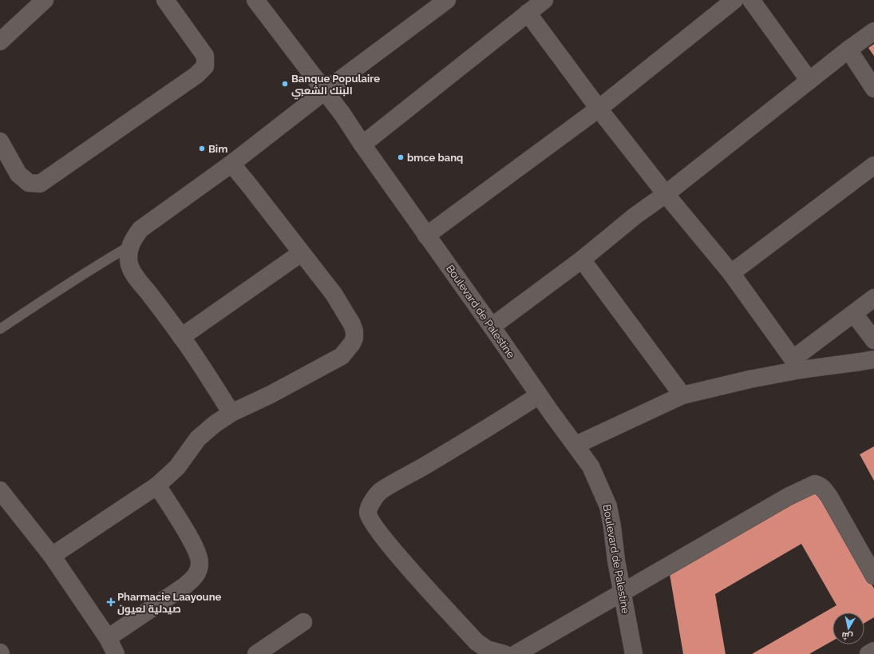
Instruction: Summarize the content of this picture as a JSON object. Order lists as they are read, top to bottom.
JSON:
{
  "streets": {
    "street": ["Boulevard de Palestine"]
  },
  "places": {
    "other": ["Banque Populaire البنك الشعبي", "Bim", "bmce banq"],
    "health": ["Pharmacie Laayoune صيدلية لعيون"]
  },
  "north": "bottom"
}
